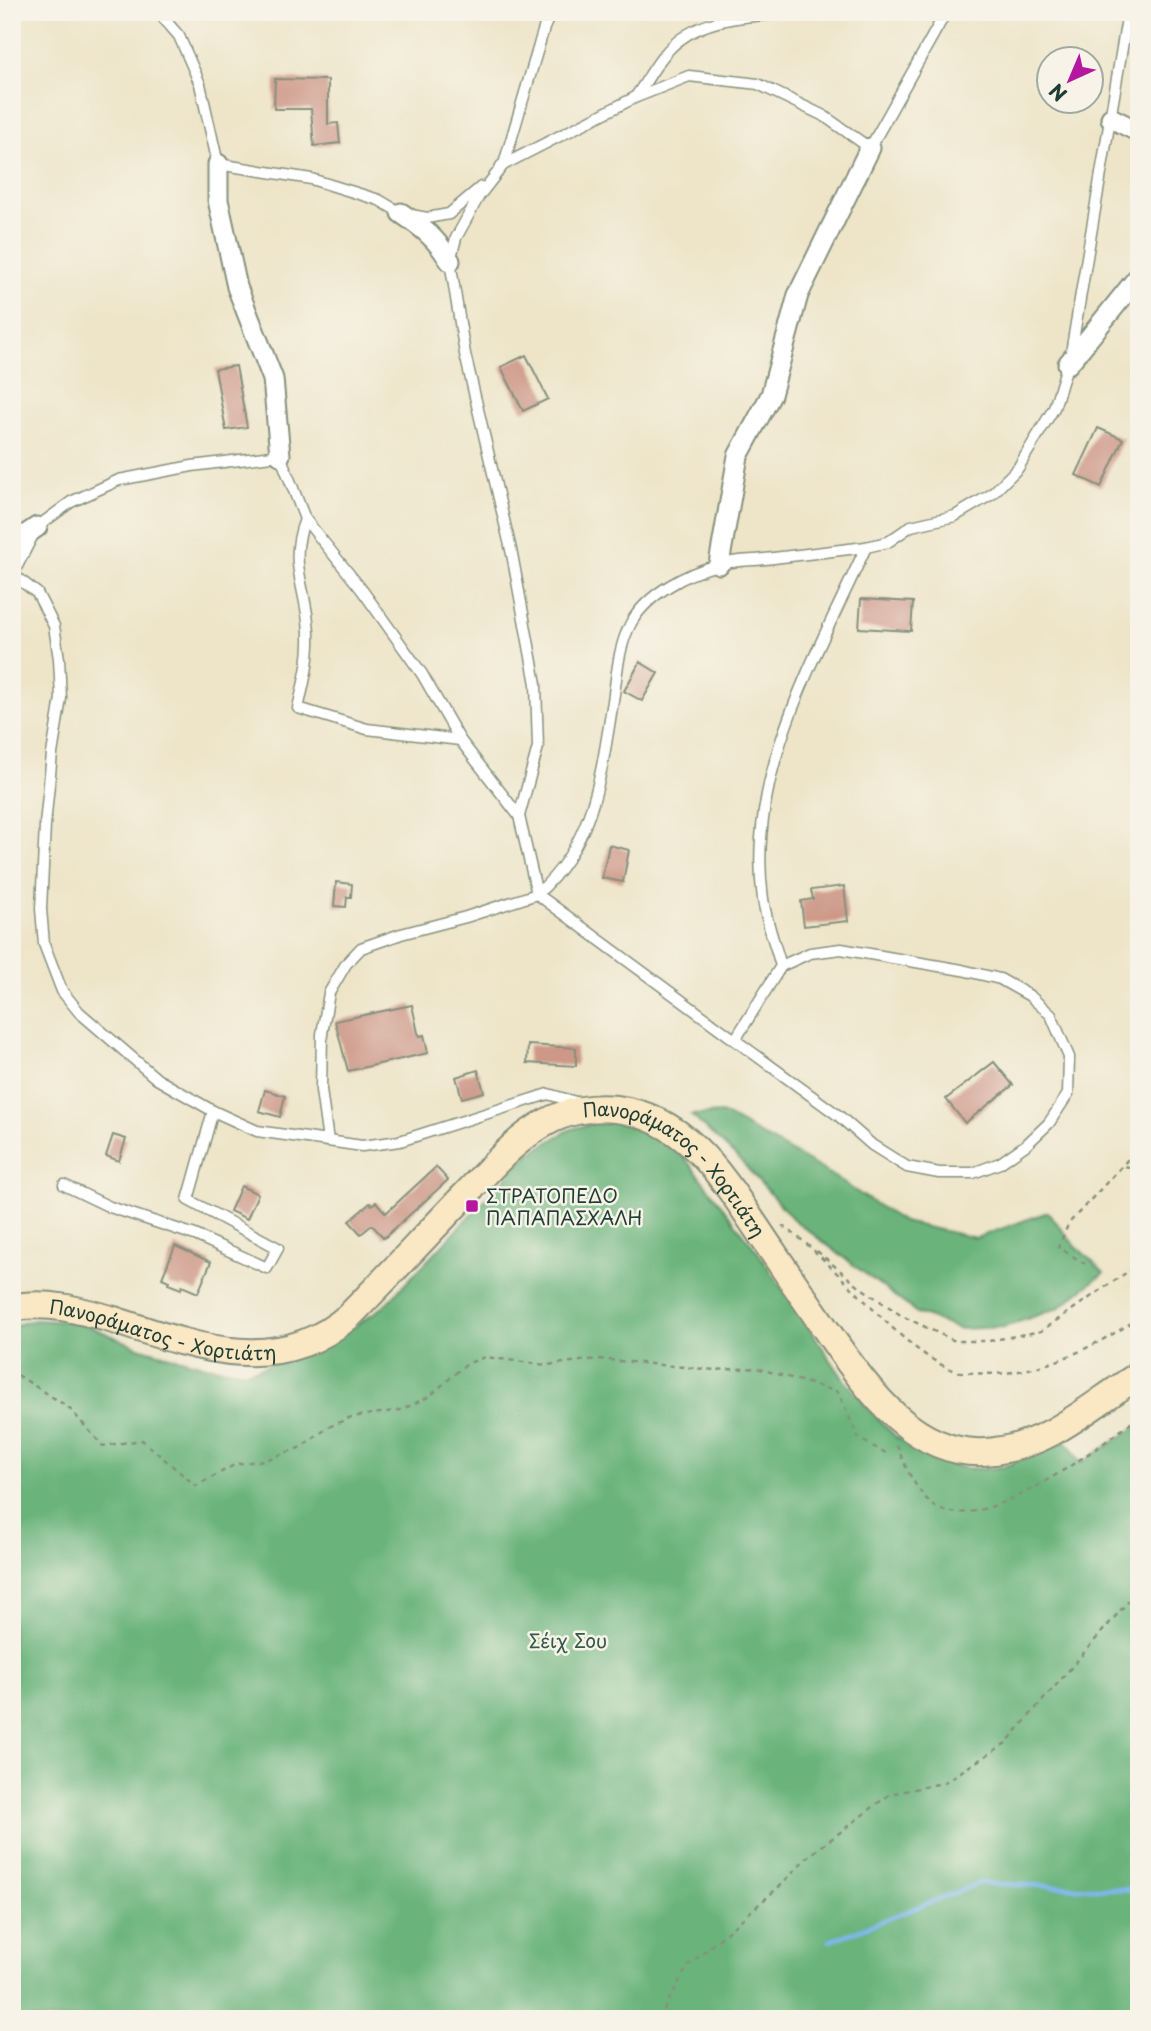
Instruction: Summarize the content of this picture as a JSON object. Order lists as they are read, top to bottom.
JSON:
{
  "streets": {
    "main road": ["Πανοράματος - Χορτιάτη"]
  },
  "parks": ["Σέιχ Σου"],
  "places": {
    "transit": ["ΣΤΡΑΤΟΠΕΔΟ ΠΑΠΑΠΑΣΧΑΛΗ"]
  },
  "north": "bottom left"
}
